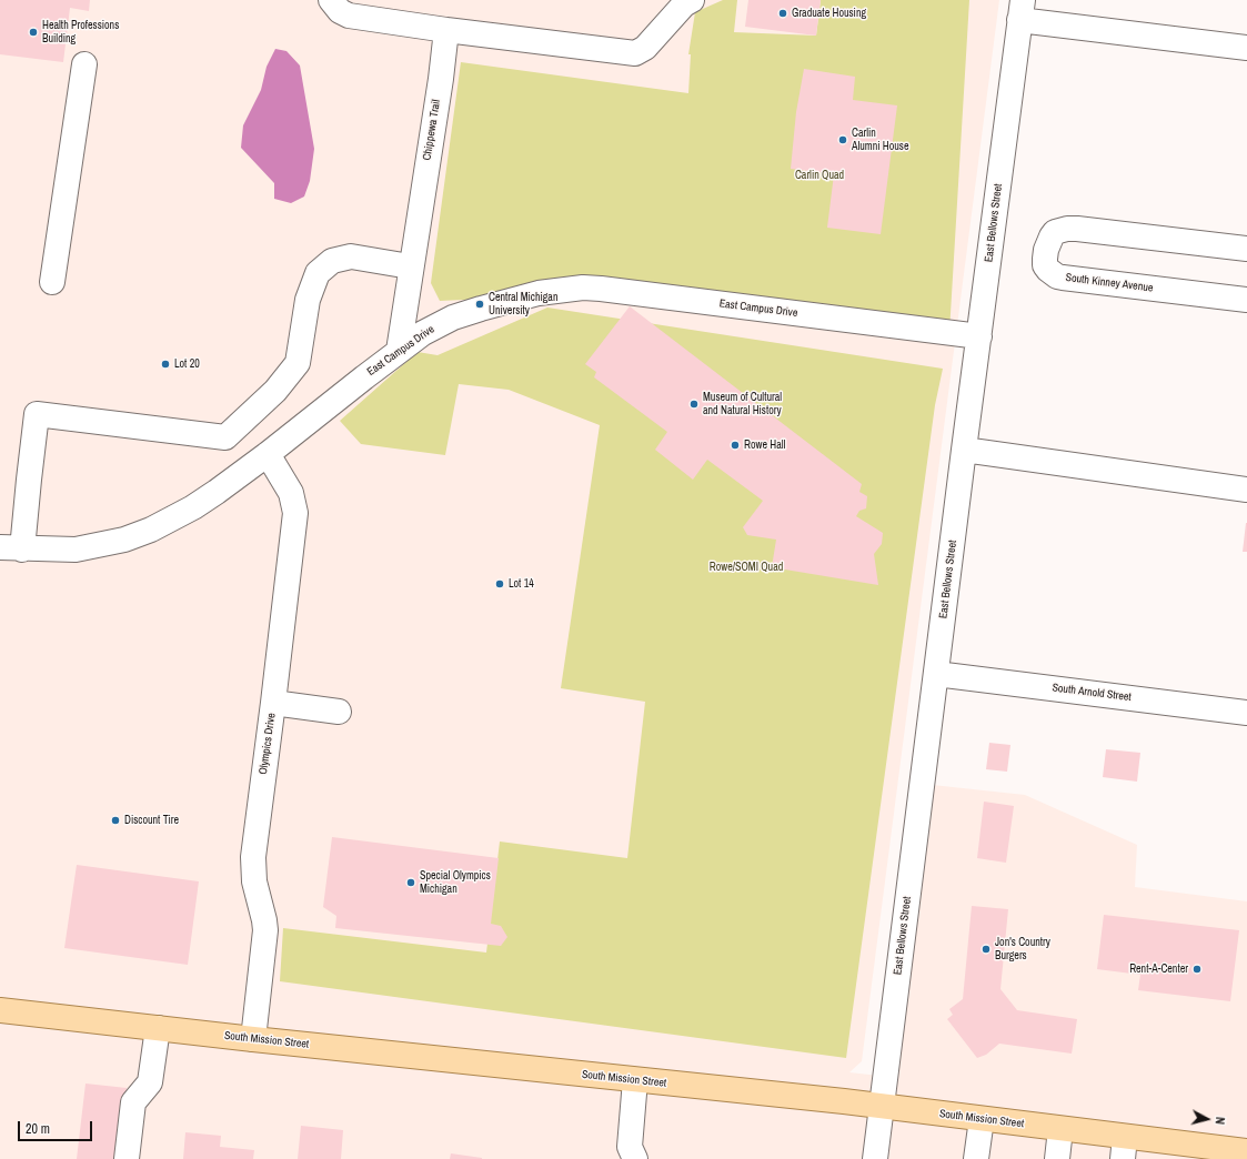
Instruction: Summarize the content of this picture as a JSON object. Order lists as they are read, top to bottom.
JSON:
{
  "streets": {
    "main road": ["South Mission Street"],
    "street": [
      "Chippewa Trail",
      "East Bellows Street",
      "South Kinney Avenue",
      "East Campus Drive",
      "South Arnold Street",
      "Olympics Drive"
    ]
  },
  "crossings": [
    ["Chippewa Trail", "East Campus Drive"],
    ["East Bellows Street", "East Campus Drive"],
    ["East Bellows Street", "South Arnold Street"],
    ["East Bellows Street", "South Mission Street"],
    ["East Campus Drive", "Olympics Drive"],
    ["Olympics Drive", "South Mission Street"]
  ],
  "parks": ["Carlin Quad", "Rowe/SOMI Quad"],
  "places": [
    "Graduate Housing",
    "Health Professions Building",
    "Carlin Alumni House",
    "Central Michigan University",
    "Lot 20",
    "Museum of Cultural and Natural History",
    "Rowe Hall",
    "Lot 14",
    "Discount Tire",
    "Special Olympics Michigan",
    "Jon's Country Burgers",
    "Rent-A-Center"
  ],
  "scale_bar": "20 m",
  "north": "right"
}
